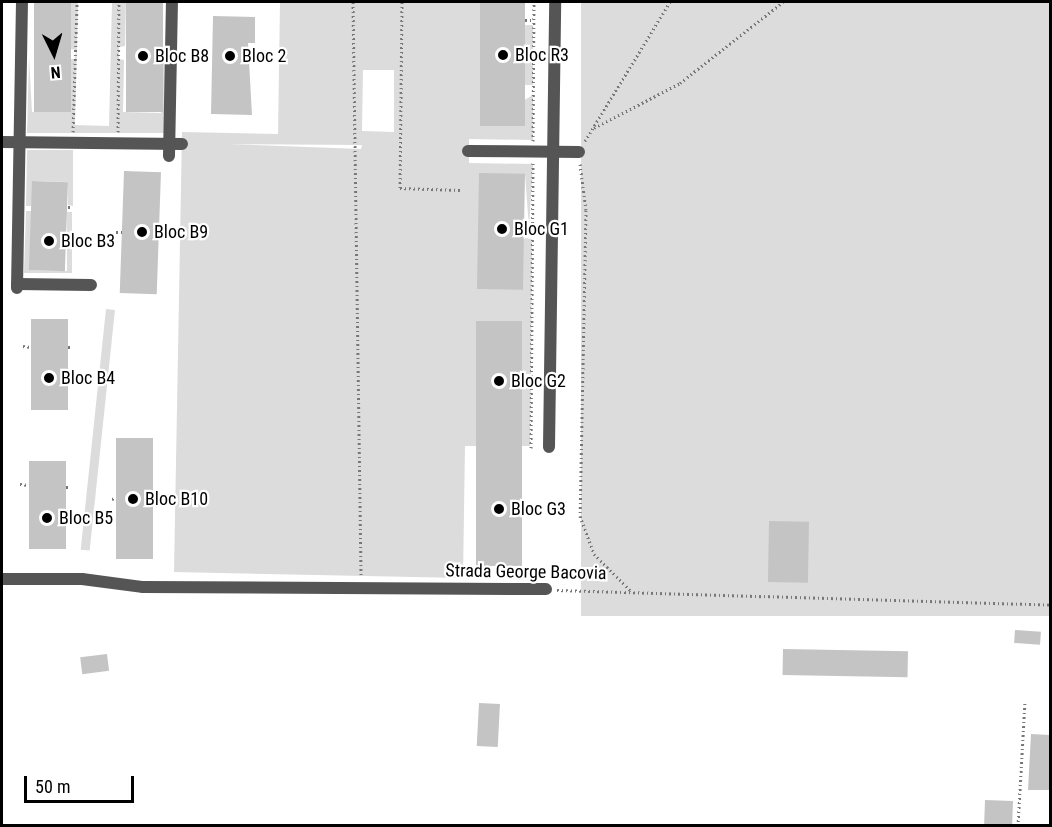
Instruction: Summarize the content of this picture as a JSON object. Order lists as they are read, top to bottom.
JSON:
{
  "streets": {
    "street": ["Strada George Bacovia"]
  },
  "places": [
    "Bloc R3",
    "Bloc B8",
    "Bloc 2",
    "Bloc G1",
    "Bloc B9",
    "Bloc B3",
    "Bloc B4",
    "Bloc G2",
    "Bloc B10",
    "Bloc G3",
    "Bloc B5"
  ],
  "scale_bar": "50 m",
  "north": "bottom"
}
